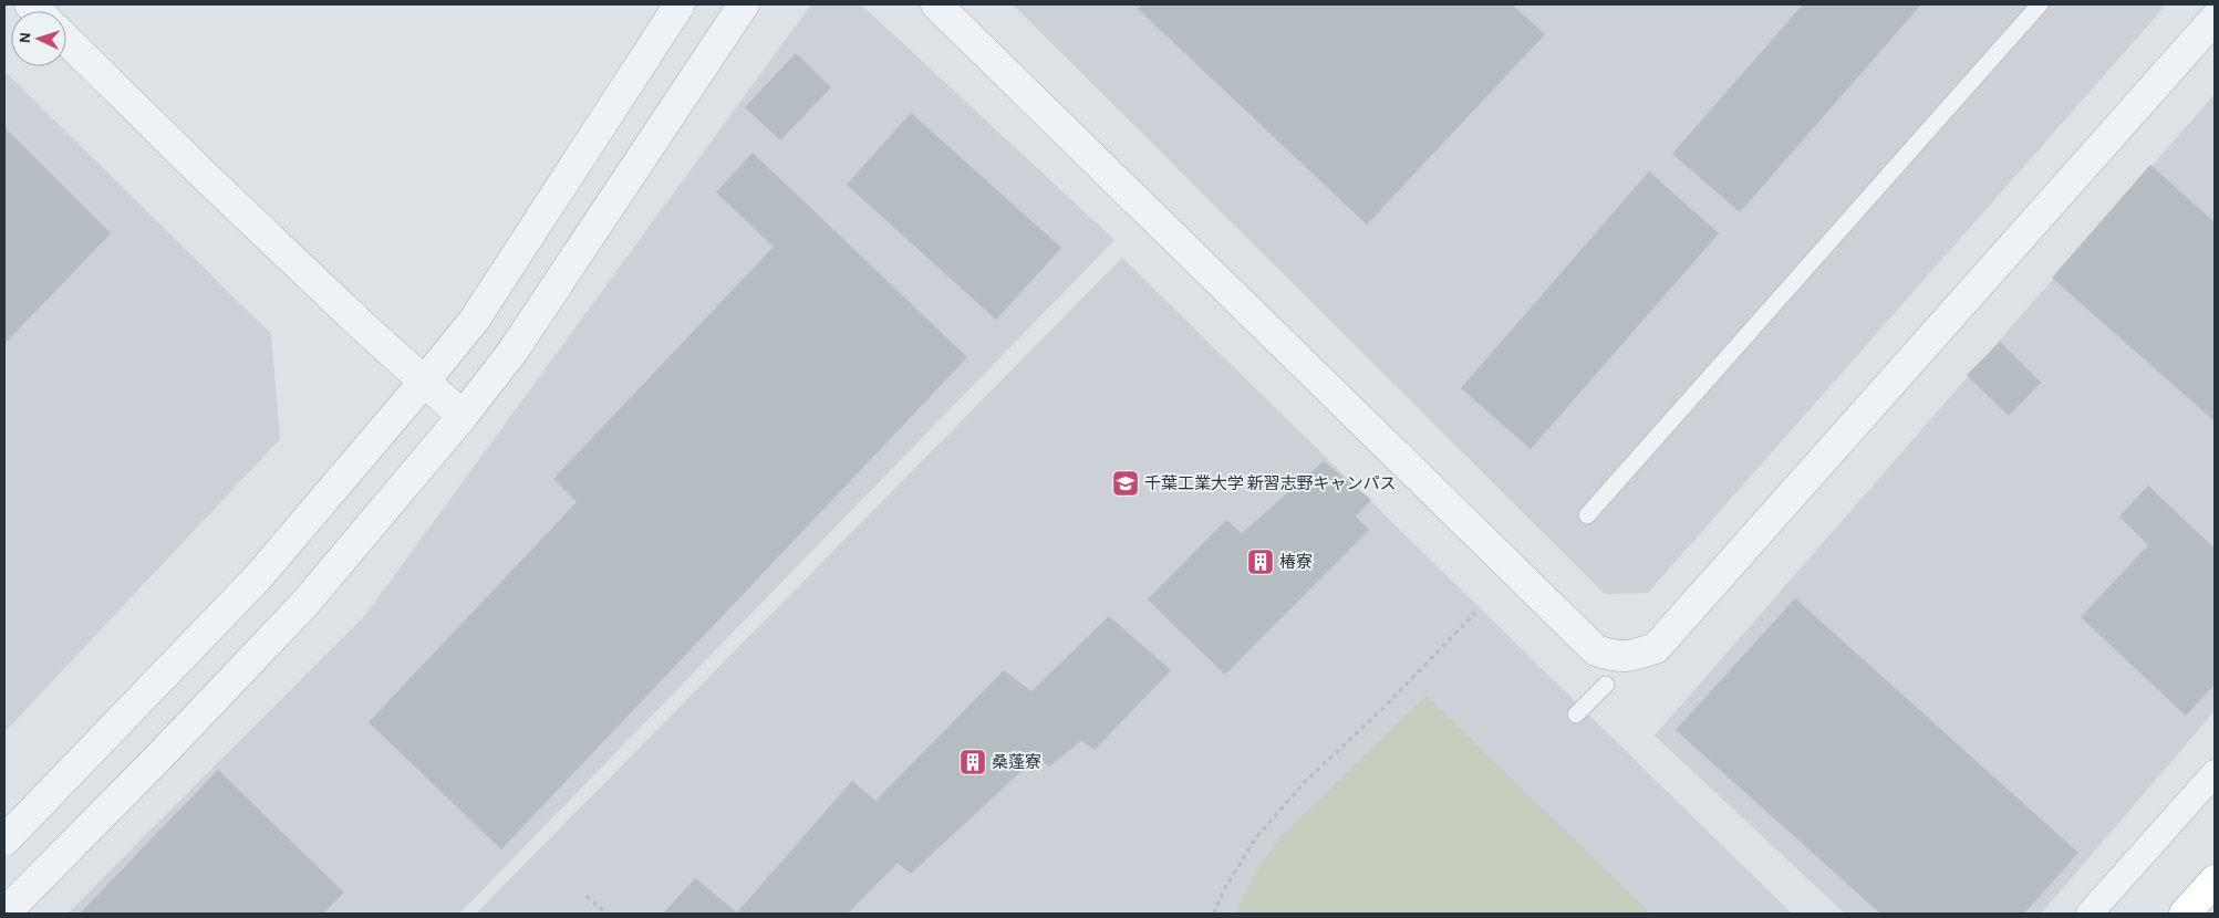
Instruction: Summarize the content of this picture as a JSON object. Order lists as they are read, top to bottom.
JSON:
{
  "places": {
    "school or university": ["千葉工業大学 新習志野キャンパス"],
    "building": ["椿寮", "桑蓬寮"]
  },
  "north": "left"
}
